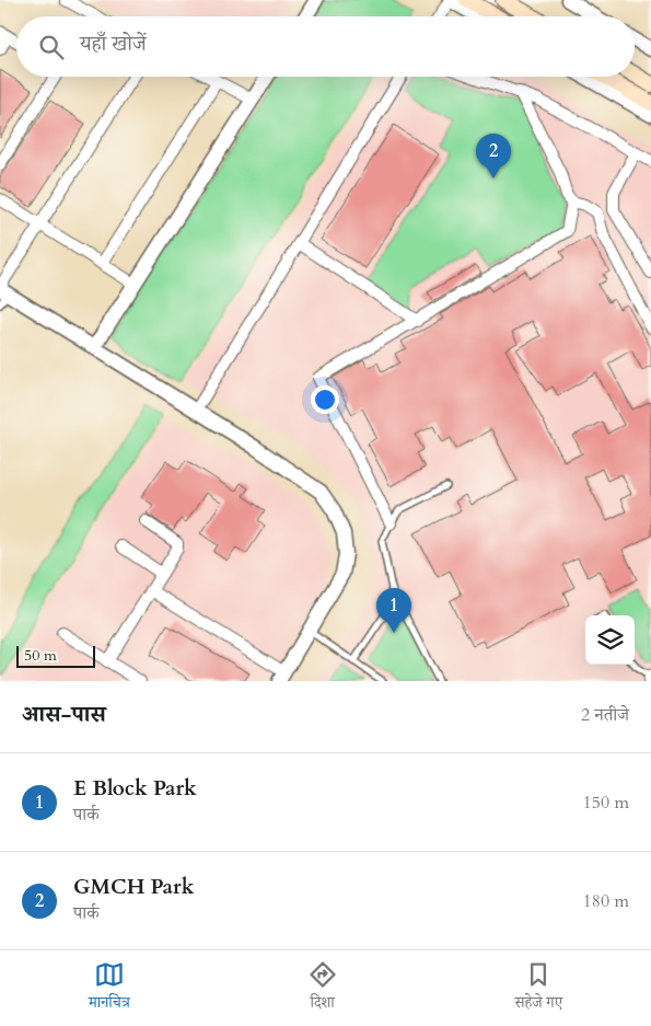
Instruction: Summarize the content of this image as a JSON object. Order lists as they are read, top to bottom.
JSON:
{
  "scale_bar": "50 m",
  "page": {
    "search": "यहाँ खोजें",
    "pins": ["2", "1"],
    "scale": "50 m",
    "heading": ["आस-पास", "2 नतीजे"],
    "list": [
      {
        "mark": "1",
        "name": "E Block Park",
        "note": "पार्क",
        "value": "150 m"
      },
      {
        "mark": "2",
        "name": "GMCH Park",
        "note": "पार्क",
        "value": "180 m"
      }
    ],
    "nav": ["मानचित्र", "दिशा", "सहेजे गए"]
  }
}
